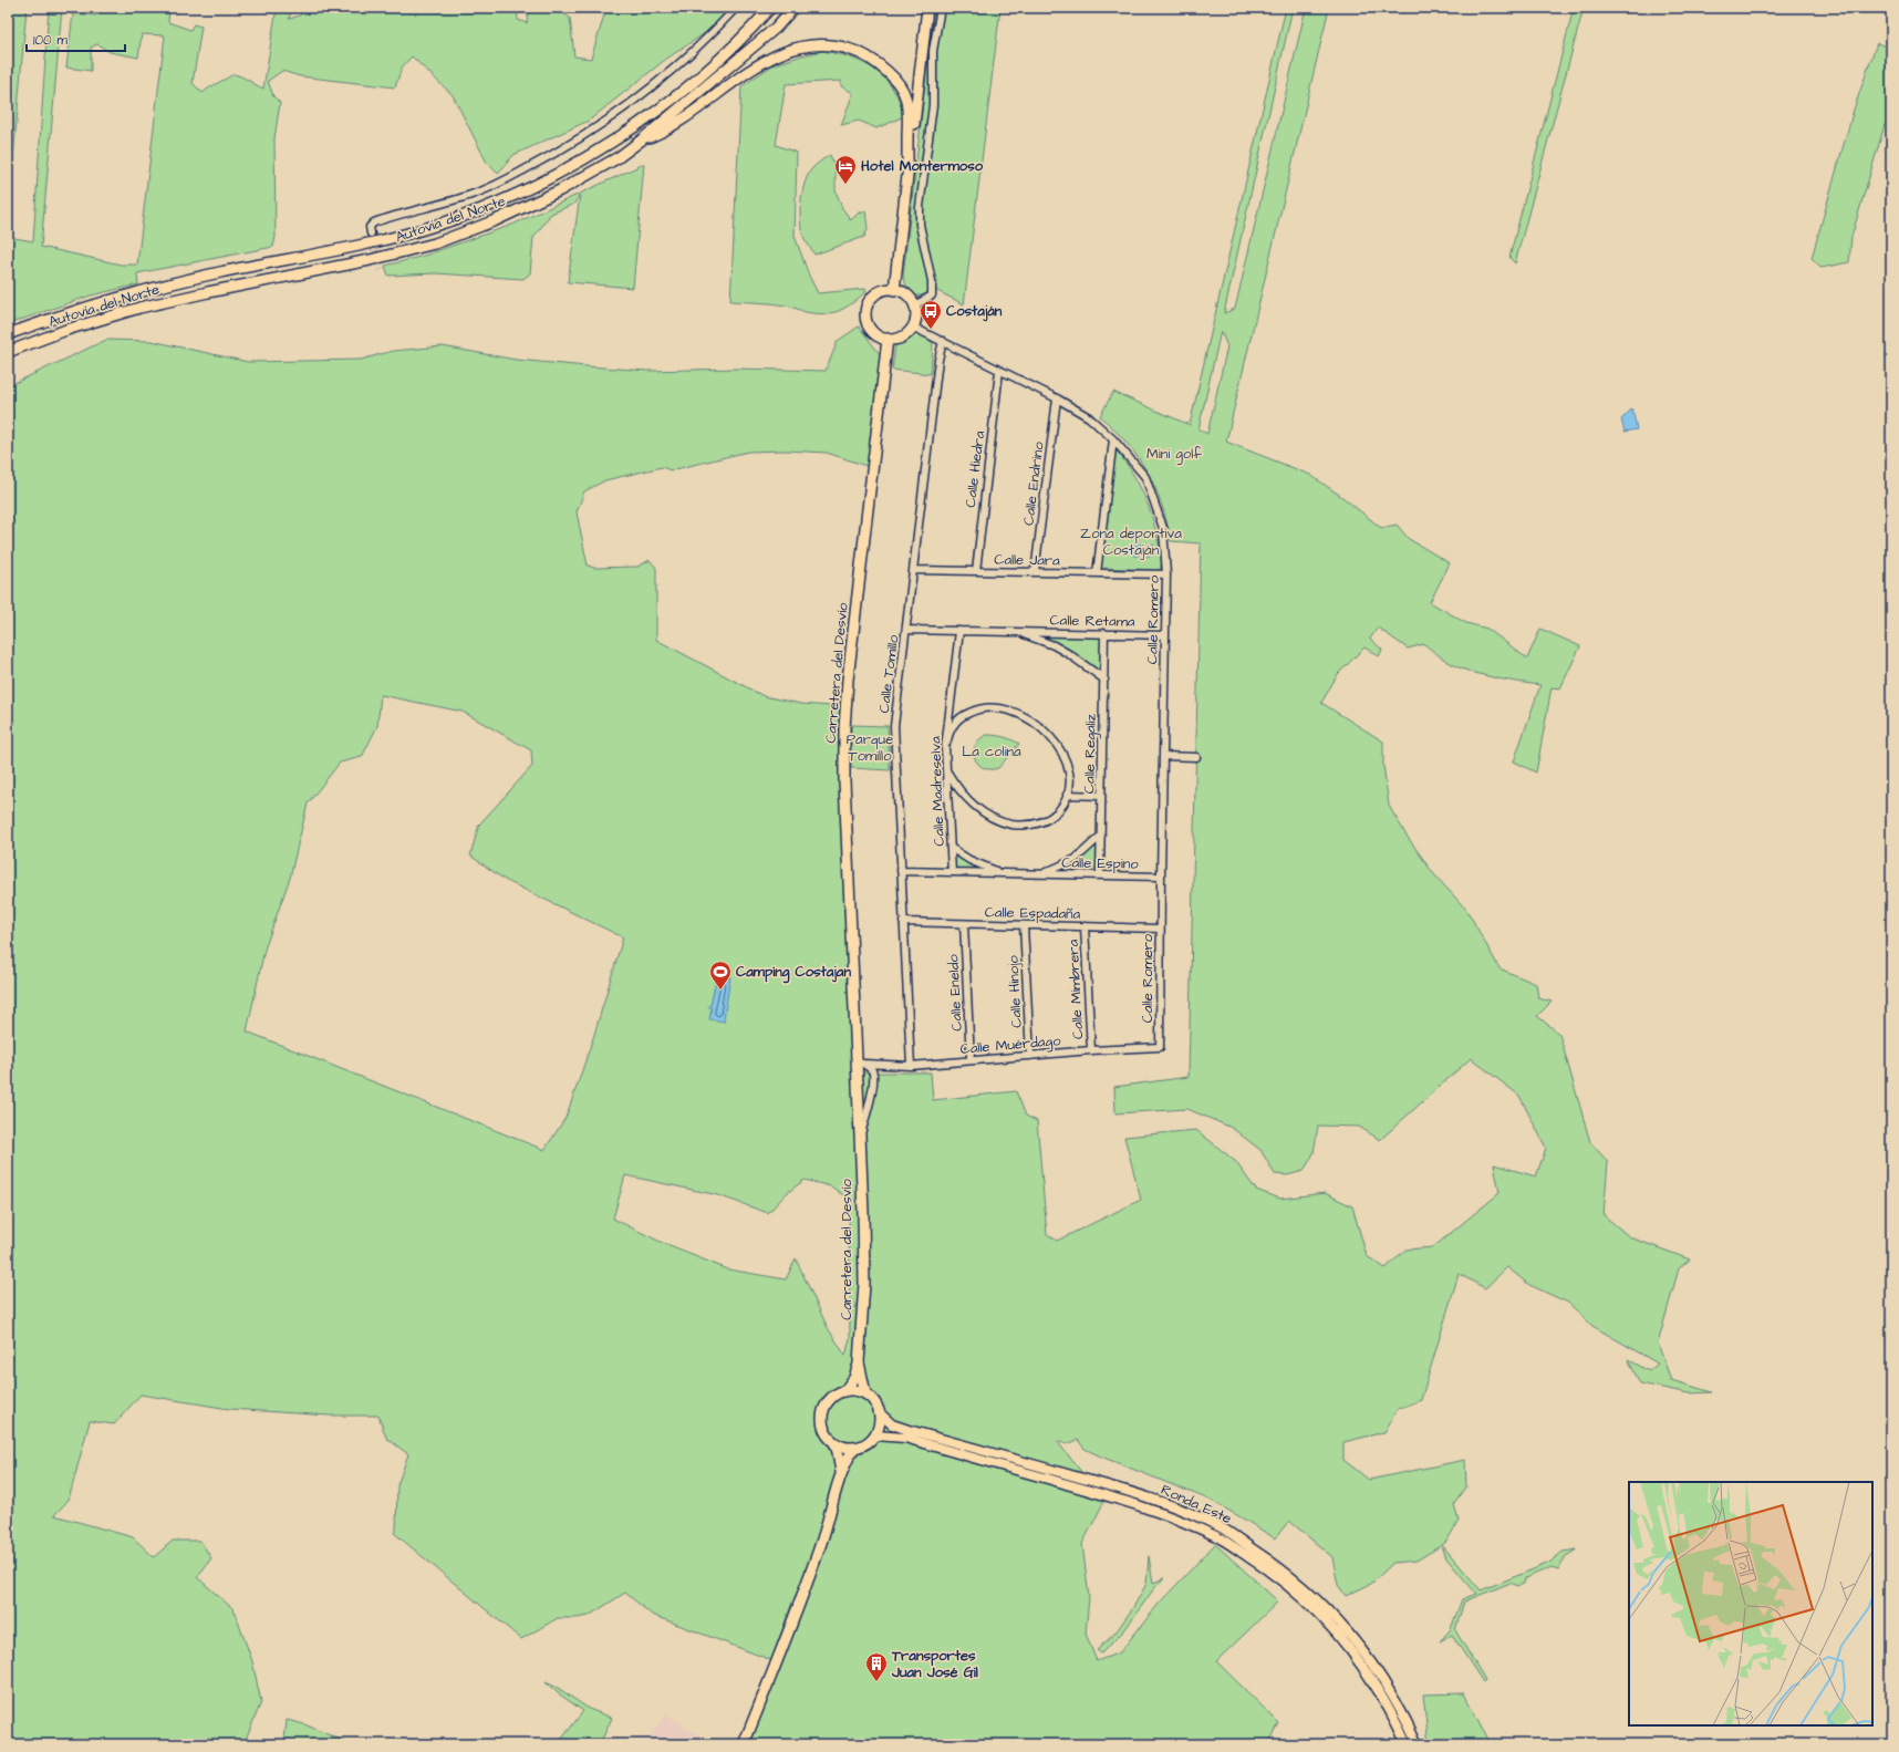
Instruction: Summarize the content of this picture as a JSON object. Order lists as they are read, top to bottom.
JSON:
{
  "streets": {
    "highway": ["Autovía del Norte", "Carretera del Desvío"],
    "main road": ["Ronda Este"],
    "street": [
      "Calle Hiedra",
      "Calle Endrino",
      "Calle Jara",
      "Calle Romero",
      "Calle Retama",
      "Calle Tomillo",
      "Calle Regaliz",
      "Calle Madreselva",
      "Calle Espino",
      "Calle Espadaña",
      "Calle Mimbrera",
      "Calle Hinojo",
      "Calle Eneldo",
      "Calle Muérdago"
    ]
  },
  "crossings": [
    ["Calle Hiedra", "Calle Jara"],
    ["Calle Hiedra", "Calle Romero"],
    ["Calle Endrino", "Calle Jara"],
    ["Calle Endrino", "Calle Romero"],
    ["Calle Jara", "Calle Romero"],
    ["Calle Jara", "Calle Tomillo"],
    ["Calle Romero", "Calle Retama"],
    ["Calle Romero", "Carretera del Desvío"],
    ["Calle Romero", "Calle Tomillo"],
    ["Calle Romero", "Calle Espino"],
    ["Calle Romero", "Calle Espadaña"],
    ["Calle Romero", "Calle Muérdago"],
    ["Calle Retama", "Calle Tomillo"],
    ["Calle Retama", "Calle Regaliz"],
    ["Calle Retama", "Calle Madreselva"],
    ["Carretera del Desvío", "Calle Muérdago"],
    ["Carretera del Desvío", "Ronda Este"],
    ["Calle Tomillo", "Calle Espino"],
    ["Calle Tomillo", "Calle Espadaña"],
    ["Calle Tomillo", "Calle Muérdago"],
    ["Calle Regaliz", "Calle Espino"],
    ["Calle Madreselva", "Calle Espino"],
    ["Calle Espadaña", "Calle Mimbrera"],
    ["Calle Espadaña", "Calle Hinojo"],
    ["Calle Espadaña", "Calle Eneldo"],
    ["Calle Mimbrera", "Calle Muérdago"],
    ["Calle Hinojo", "Calle Muérdago"],
    ["Calle Eneldo", "Calle Muérdago"]
  ],
  "parks": [
    "Mini golf",
    "Zona deportiva Costaján",
    "Parque Tomillo",
    "La colina"
  ],
  "places": {
    "hotel": ["Hotel Montermoso"],
    "bus stop": ["Costaján"],
    "sports": ["Camping Costajan"],
    "building": ["Transportes Juan José Gil"]
  },
  "scale_bar": "100 m"
}
